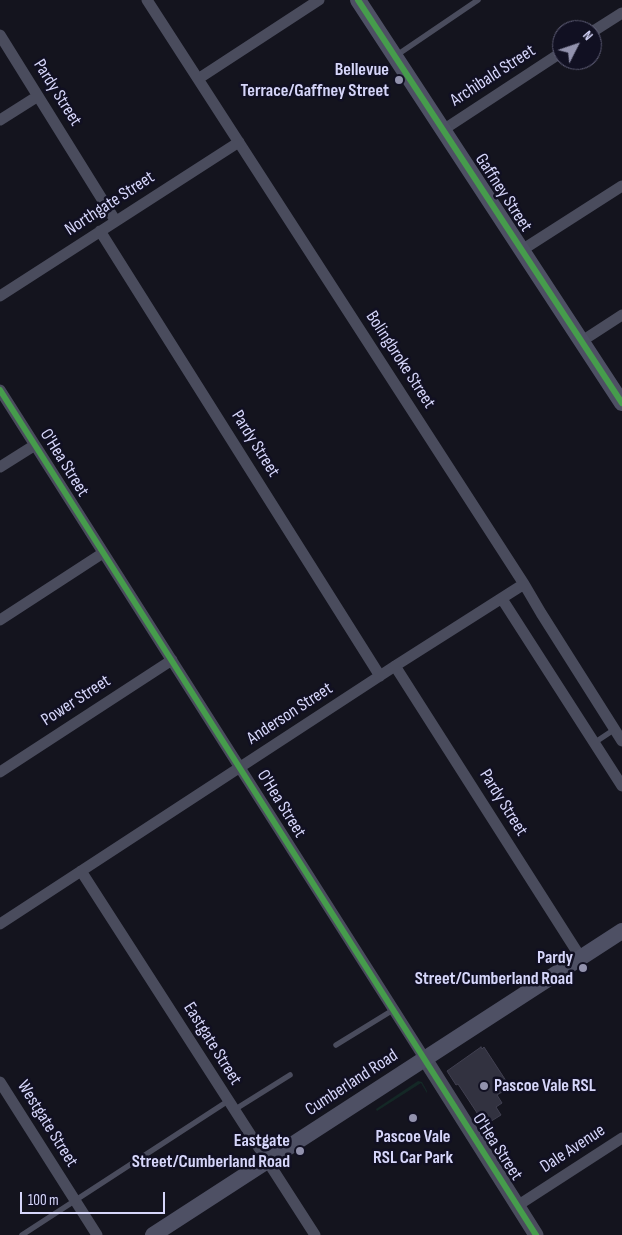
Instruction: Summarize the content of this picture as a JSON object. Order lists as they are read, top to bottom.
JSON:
{
  "streets": {
    "main road": ["Gaffney Street", "Cumberland Road"],
    "street": [
      "Archibald Street",
      "Pardy Street",
      "Northgate Street",
      "Bolingbroke Street",
      "O'Hea Street",
      "Power Street",
      "Anderson Street",
      "Eastgate Street",
      "Westgate Street",
      "Dale Avenue"
    ]
  },
  "crossings": [
    ["Archibald Street", "Gaffney Street"],
    ["Pardy Street", "Northgate Street"],
    ["Pardy Street", "Anderson Street"],
    ["Pardy Street", "Cumberland Road"],
    ["Northgate Street", "Bolingbroke Street"],
    ["Bolingbroke Street", "Anderson Street"],
    ["O'Hea Street", "Power Street"],
    ["O'Hea Street", "Anderson Street"],
    ["O'Hea Street", "Cumberland Road"],
    ["O'Hea Street", "Dale Avenue"],
    ["Anderson Street", "Eastgate Street"],
    ["Eastgate Street", "Cumberland Road"]
  ],
  "places": [
    "Bellevue Terrace/Gaffney Street",
    "Pardy Street/Cumberland Road",
    "Pascoe Vale RSL",
    "Pascoe Vale RSL Car Park",
    "Eastgate Street/Cumberland Road"
  ],
  "scale_bar": "100 m",
  "north": "top right"
}
